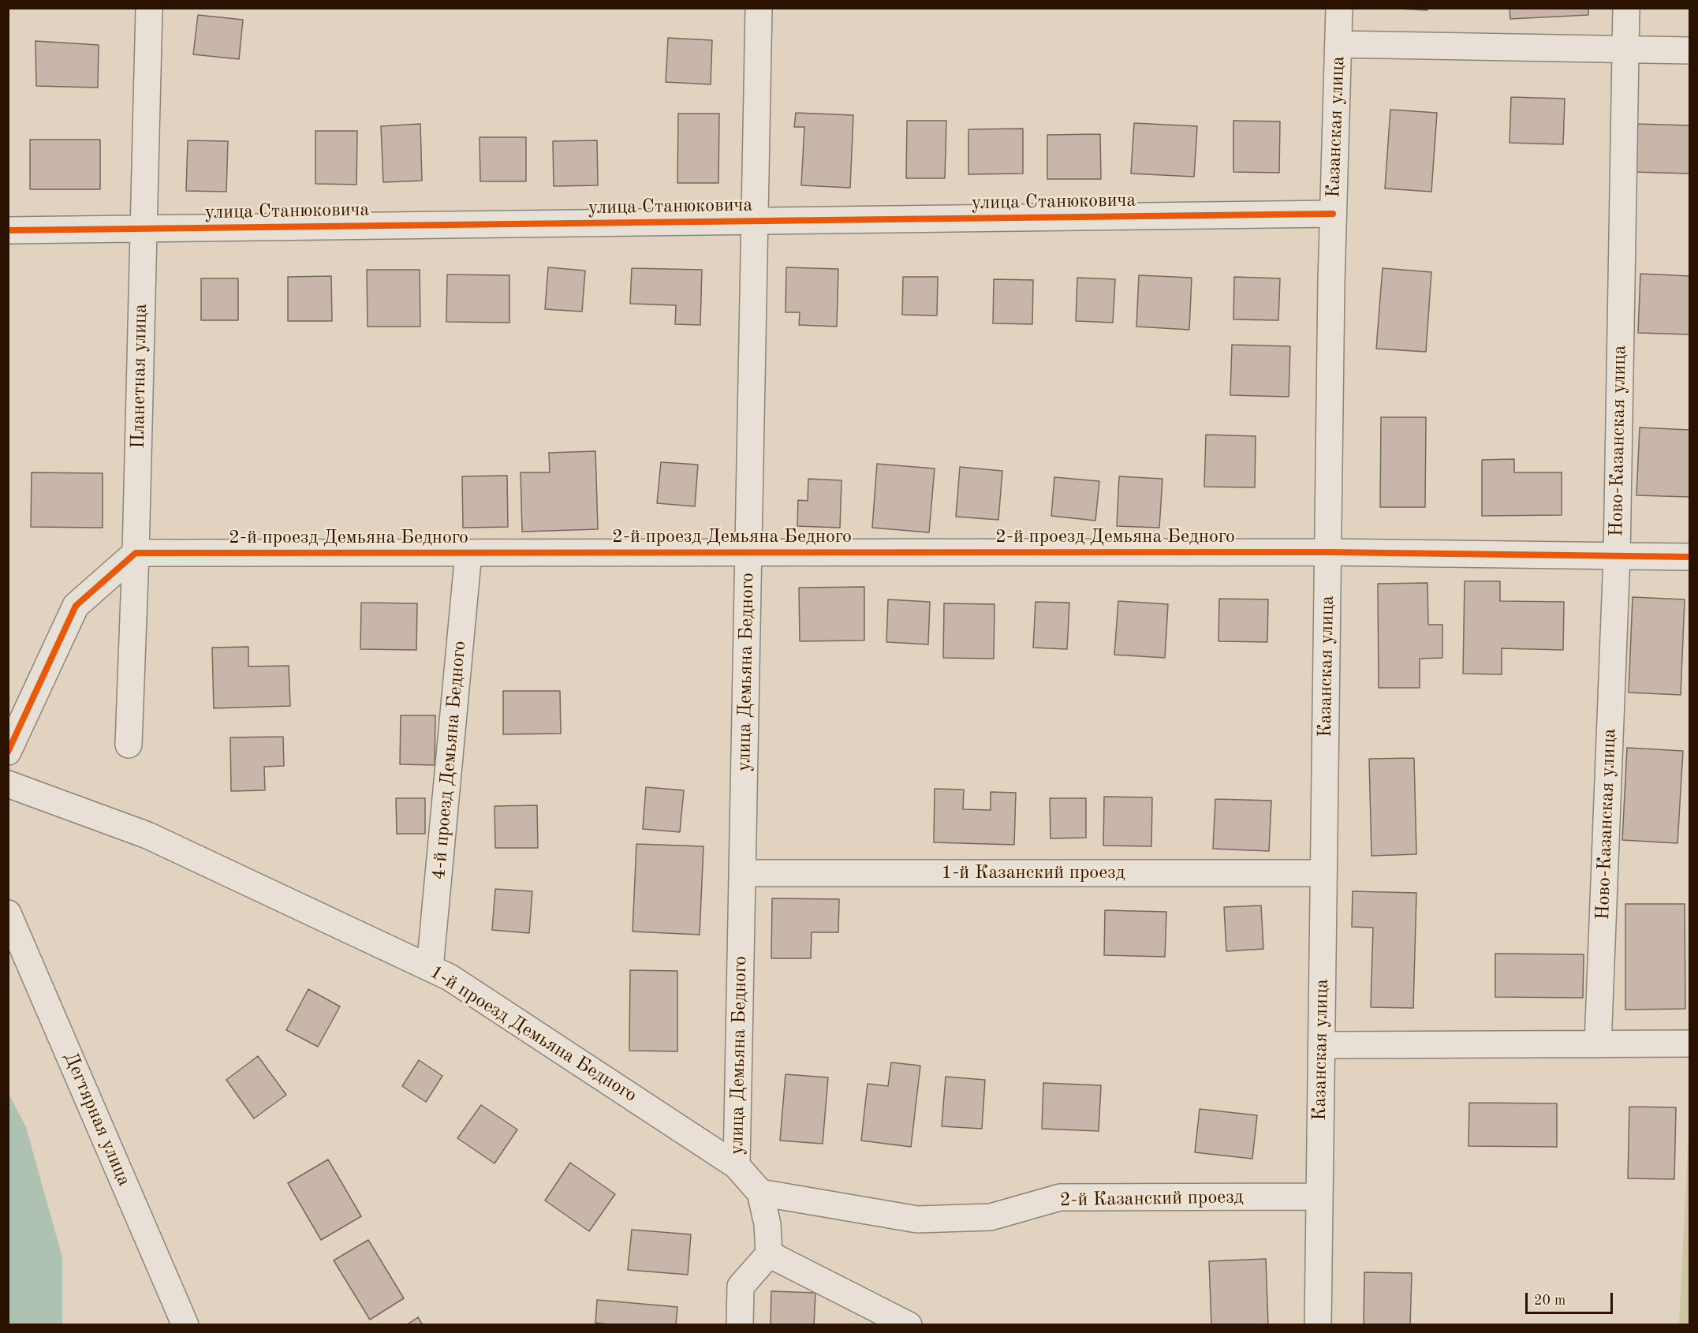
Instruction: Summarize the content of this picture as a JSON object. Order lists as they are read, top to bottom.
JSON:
{
  "streets": {
    "street": [
      "Казанская улица",
      "улица Станюковича",
      "Планетная улица",
      "Ново-Казанская улица",
      "2-й проезд Демьяна Бедного",
      "улица Демьяна Бедного",
      "4-й проезд Демьяна Бедного",
      "1-й Казанский проезд",
      "1-й проезд Демьяна Бедного",
      "Дегтярная улица",
      "2-й Казанский проезд"
    ]
  },
  "crossings": [
    ["Казанская улица", "улица Станюковича"],
    ["Казанская улица", "2-й проезд Демьяна Бедного"],
    ["Казанская улица", "1-й Казанский проезд"],
    ["Казанская улица", "2-й Казанский проезд"],
    ["улица Станюковича", "Планетная улица"],
    ["улица Станюковича", "улица Демьяна Бедного"],
    ["Планетная улица", "2-й проезд Демьяна Бедного"],
    ["Ново-Казанская улица", "2-й проезд Демьяна Бедного"],
    ["2-й проезд Демьяна Бедного", "улица Демьяна Бедного"],
    ["2-й проезд Демьяна Бедного", "4-й проезд Демьяна Бедного"],
    ["улица Демьяна Бедного", "1-й Казанский проезд"],
    ["улица Демьяна Бедного", "1-й проезд Демьяна Бедного"],
    ["4-й проезд Демьяна Бедного", "1-й проезд Демьяна Бедного"],
    ["1-й проезд Демьяна Бедного", "2-й Казанский проезд"]
  ],
  "scale_bar": "20 m"
}
